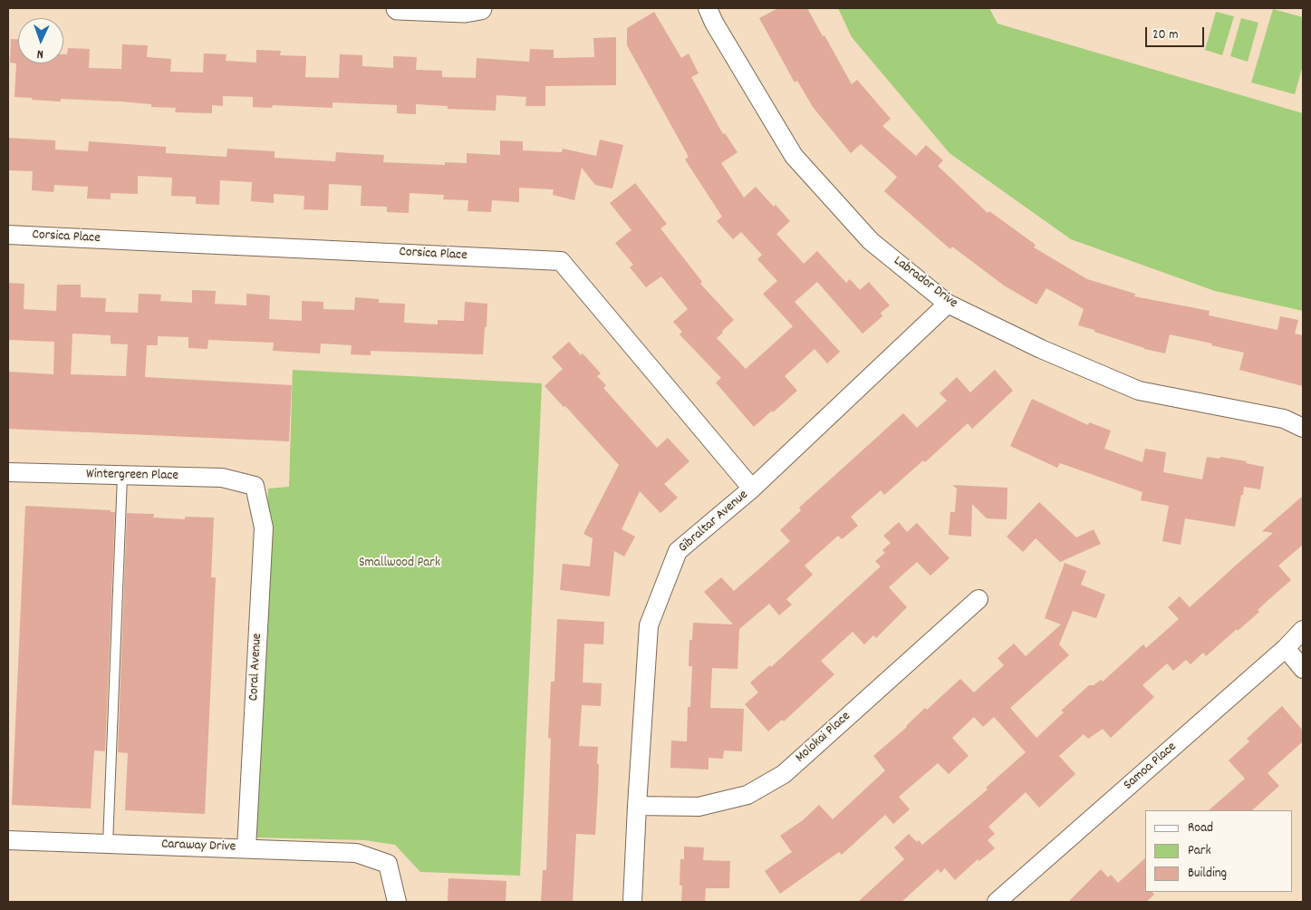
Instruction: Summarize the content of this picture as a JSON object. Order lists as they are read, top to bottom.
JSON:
{
  "streets": {
    "street": [
      "Corsica Place",
      "Labrador Drive",
      "Wintergreen Place",
      "Gibraltar Avenue",
      "Coral Avenue",
      "Molokai Place",
      "Samoa Place",
      "Caraway Drive"
    ]
  },
  "crossings": [
    ["Corsica Place", "Gibraltar Avenue"],
    ["Labrador Drive", "Gibraltar Avenue"],
    ["Wintergreen Place", "Coral Avenue"],
    ["Gibraltar Avenue", "Molokai Place"],
    ["Coral Avenue", "Caraway Drive"]
  ],
  "parks": ["Smallwood Park"],
  "legend": ["Road", "Park", "Building"],
  "scale_bar": "20 m",
  "north": "bottom"
}
